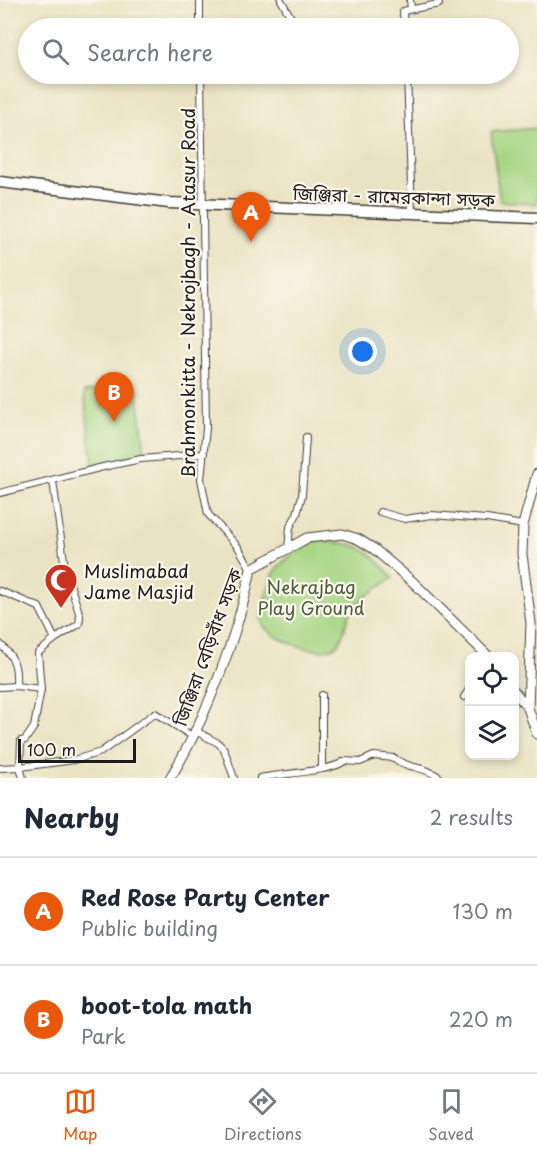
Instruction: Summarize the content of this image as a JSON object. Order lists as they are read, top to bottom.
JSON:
{
  "streets": {
    "main road": ["জিঞ্জিরা - রামেরকান্দা সড়ক"],
    "street": ["Brahmonkitta - Nekrojbagh - Atasur Road", "জিঞ্জিরা বেড়িবাঁধ সড়ক"]
  },
  "crossings": [
    ["জিঞ্জিরা - রামেরকান্দা সড়ক", "Brahmonkitta - Nekrojbagh - Atasur Road"],
    ["Brahmonkitta - Nekrojbagh - Atasur Road", "জিঞ্জিরা বেড়িবাঁধ সড়ক"]
  ],
  "parks": ["Nekrajbag Play Ground"],
  "places": {
    "mosque": ["Muslimabad Jame Masjid"]
  },
  "scale_bar": "100 m",
  "page": {
    "search": "Search here",
    "pins": ["A", "B"],
    "scale": "100 m",
    "heading": ["Nearby", "2 results"],
    "list": [
      {
        "mark": "A",
        "name": "Red Rose Party Center",
        "note": "Public building",
        "value": "130 m"
      },
      {
        "mark": "B",
        "name": "boot-tola math",
        "note": "Park",
        "value": "220 m"
      }
    ],
    "nav": ["Map", "Directions", "Saved"]
  }
}
